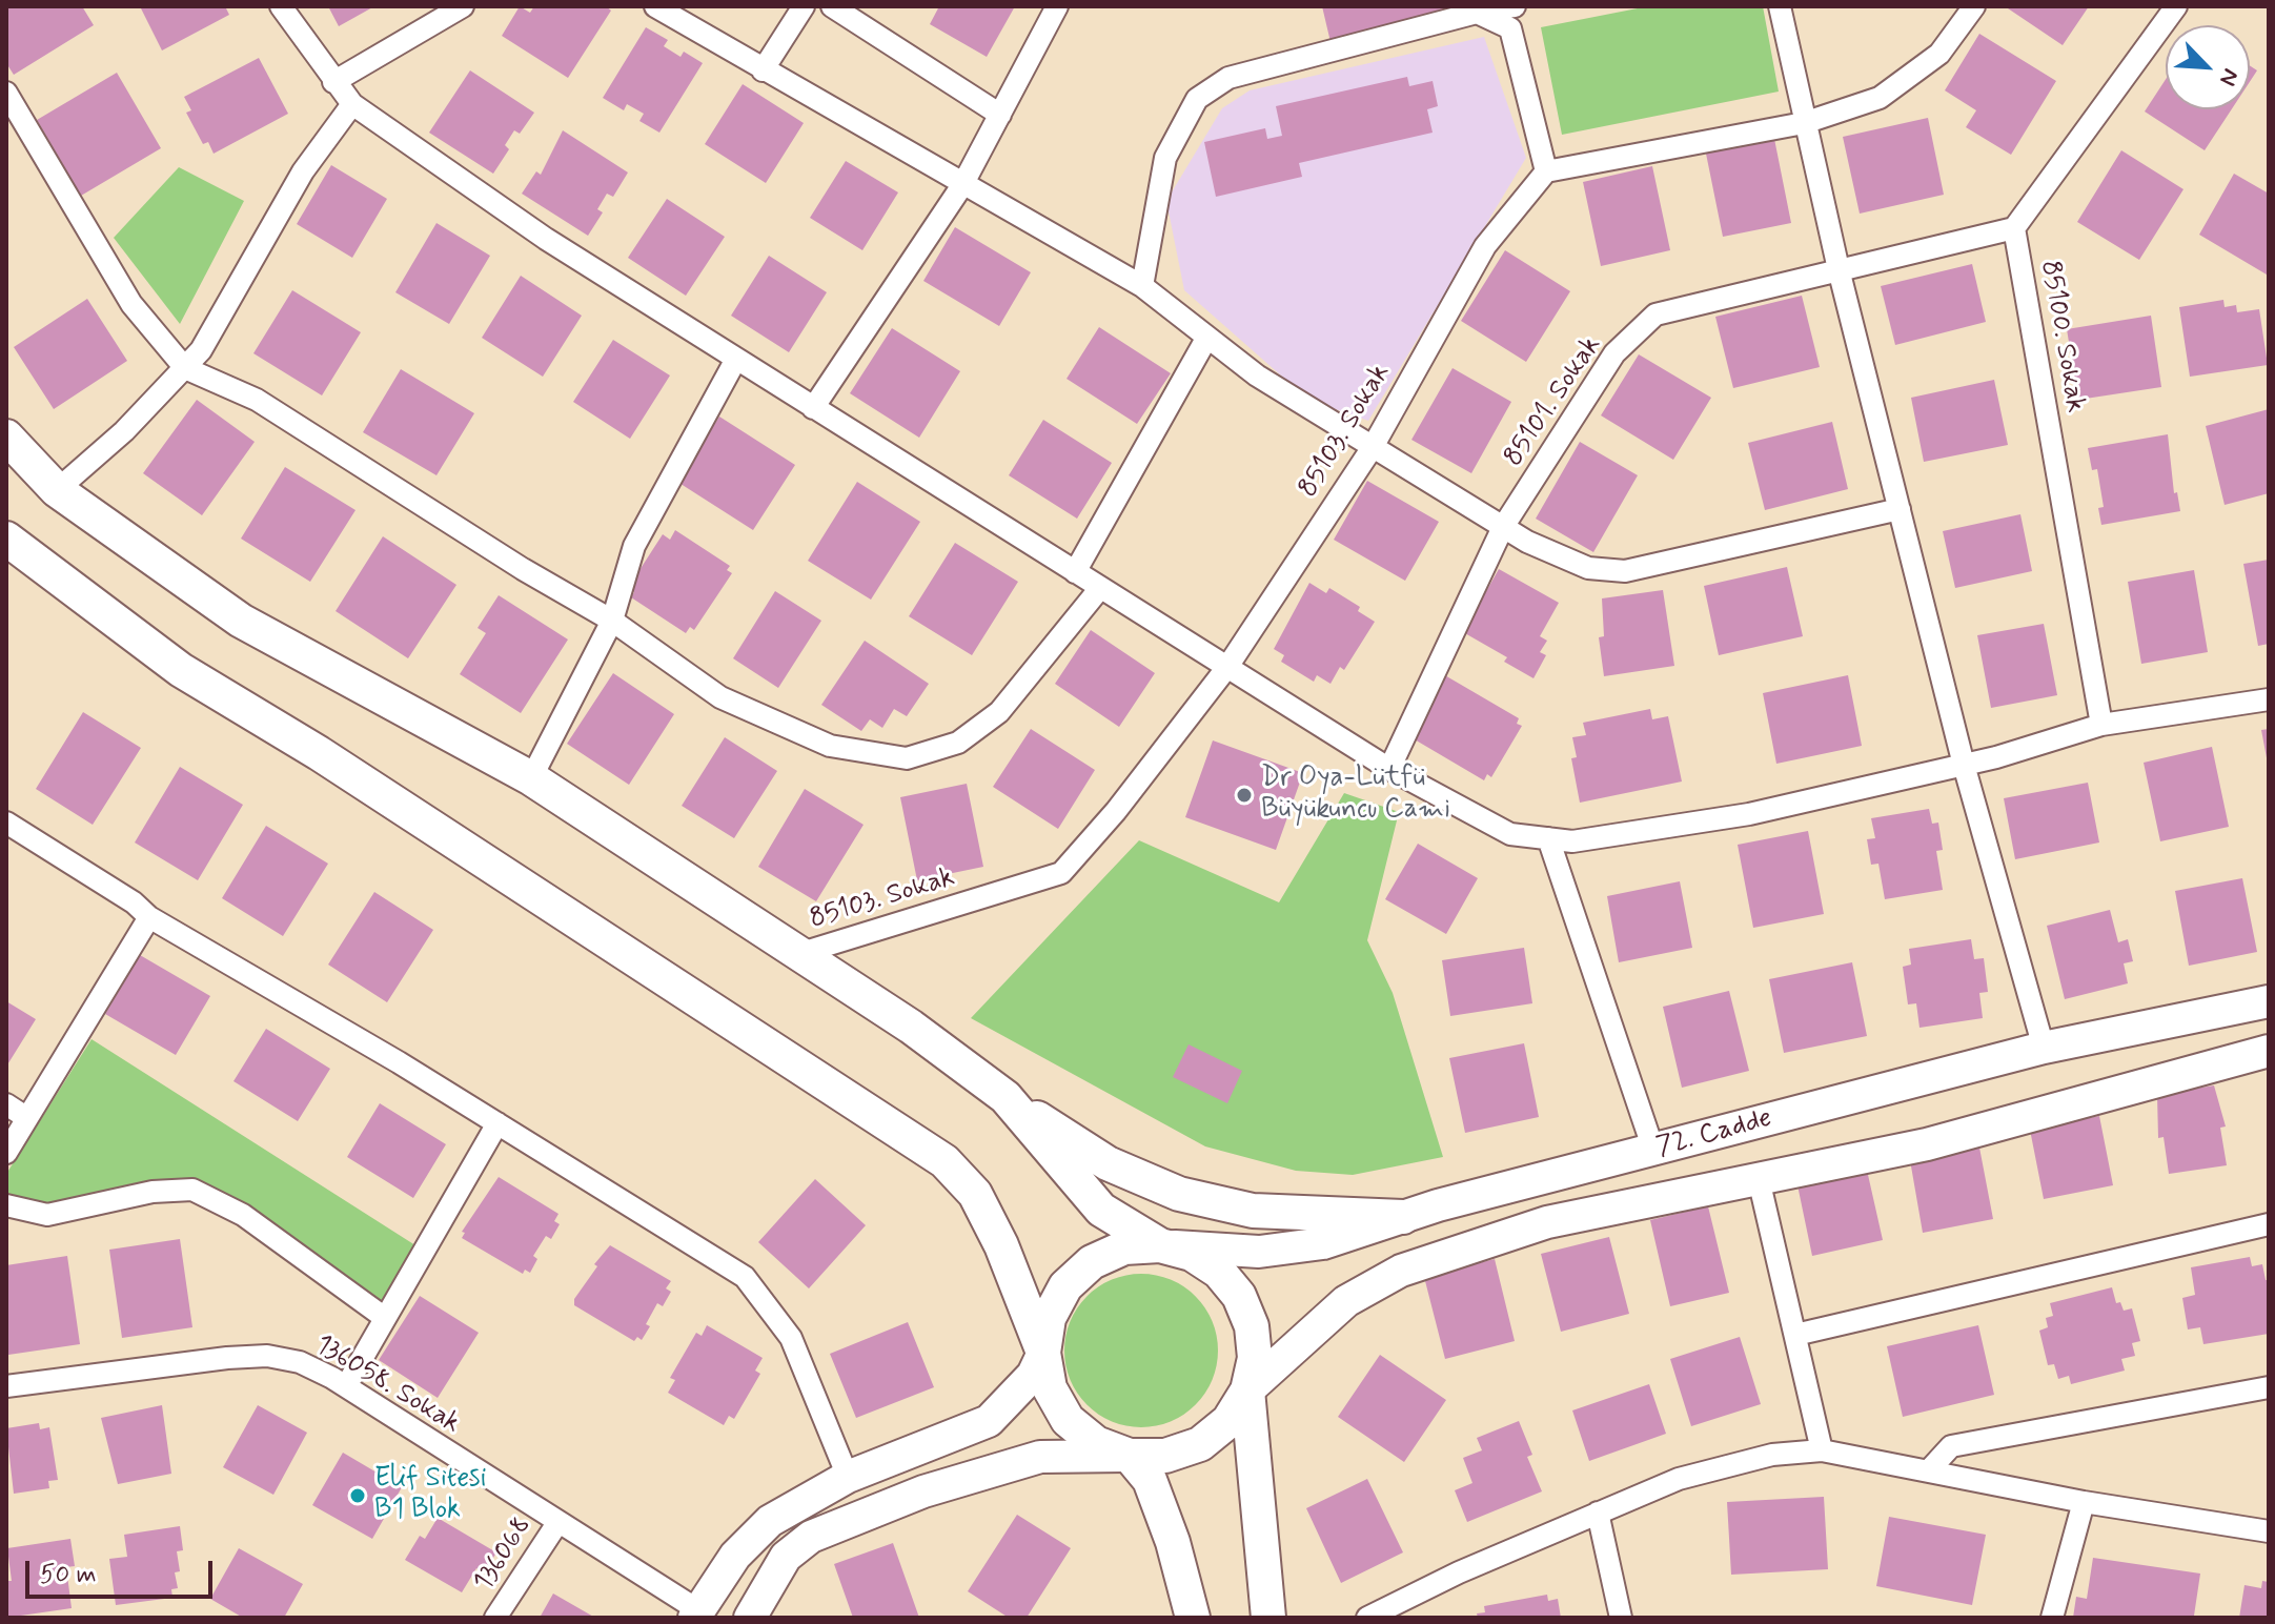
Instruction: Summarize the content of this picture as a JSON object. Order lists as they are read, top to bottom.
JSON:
{
  "streets": {
    "main road": ["72. Cadde"],
    "street": [
      "85100. Sokak",
      "85101. Sokak",
      "85103. Sokak",
      "136058. Sokak",
      "136068"
    ]
  },
  "crossings": [
    ["85100. Sokak", "85101. Sokak"],
    ["136058. Sokak", "136068"]
  ],
  "places": ["Dr Oya-Lütfü Büyükuncu Cami", "Elif Sitesi B1 Blok"],
  "scale_bar": "50 m",
  "north": "bottom right"
}
